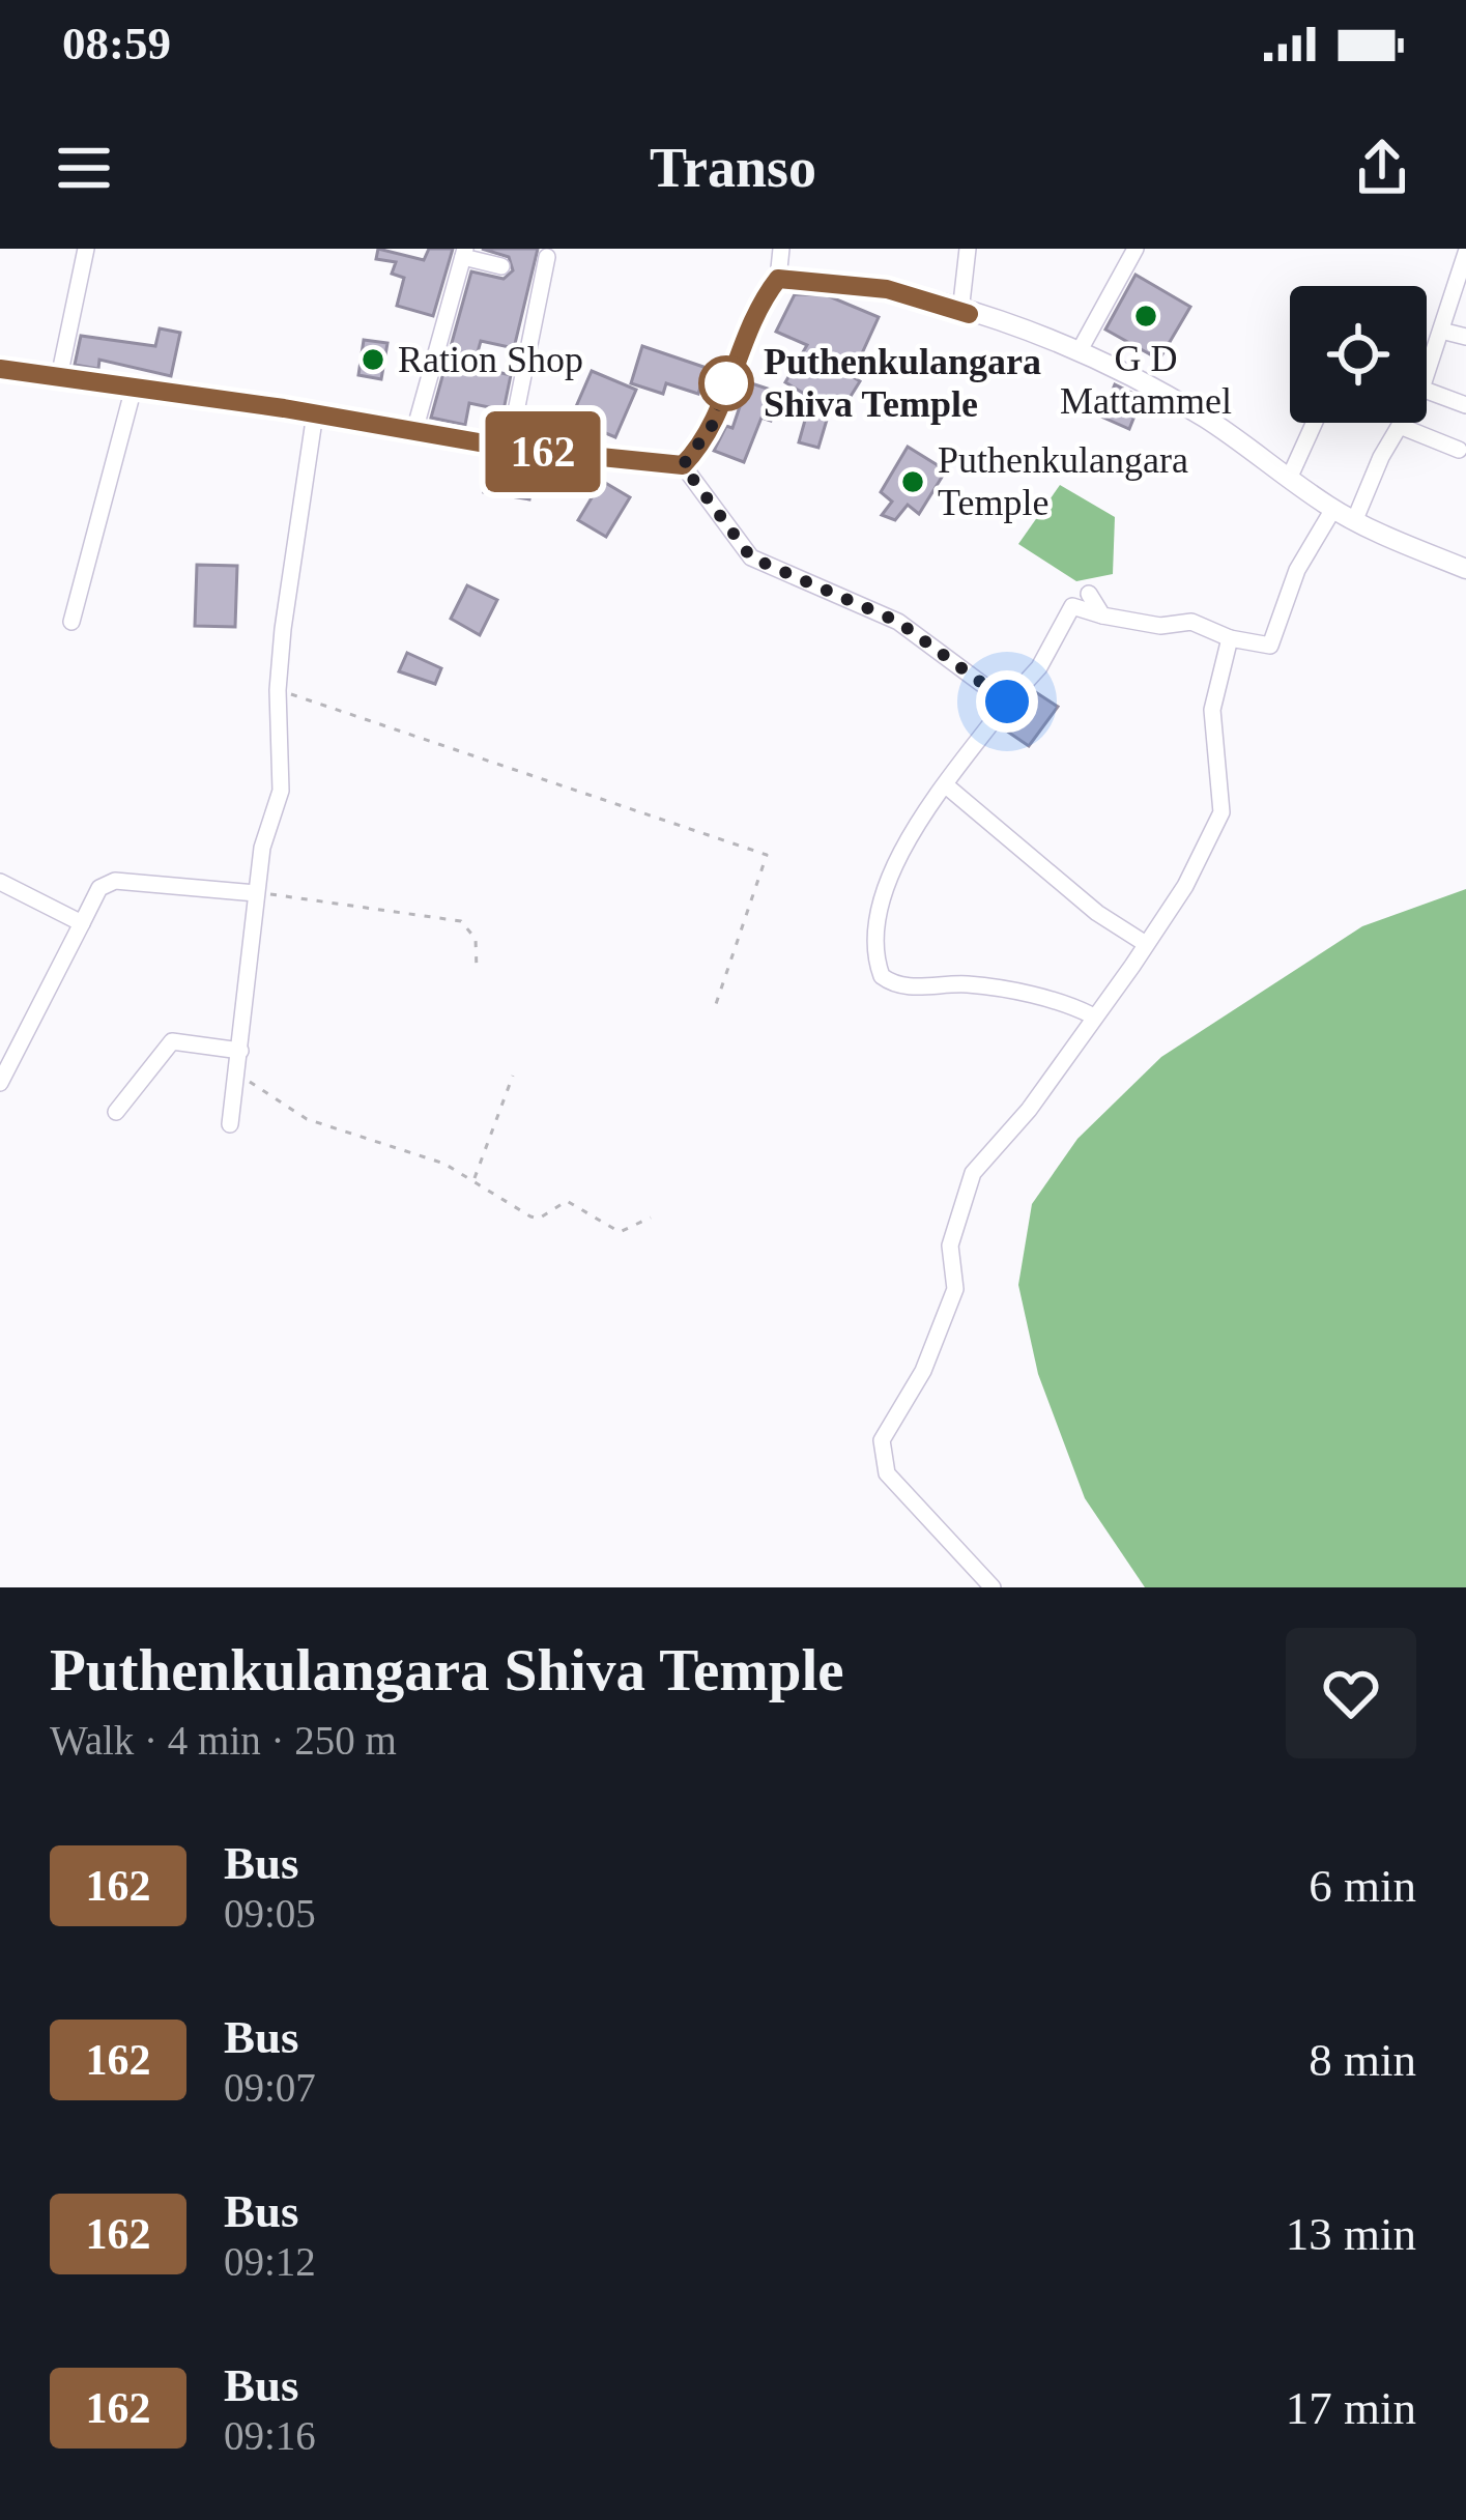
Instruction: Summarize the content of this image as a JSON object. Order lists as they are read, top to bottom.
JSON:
{
  "places": [
    "G D Mattammel",
    "Ration Shop",
    "Puthenkulangara Shiva Temple",
    "Puthenkulangara Temple"
  ],
  "lines": ["bus line 162"],
  "page": {
    "status": "08:59",
    "header": "Transo",
    "on_map": "162",
    "heading": ["Puthenkulangara Shiva Temple", "Walk · 4 min · 250 m"],
    "list": [
      {
        "mark": "162",
        "name": "Bus",
        "note": "09:05",
        "value": "6 min"
      },
      {
        "mark": "162",
        "name": "Bus",
        "note": "09:07",
        "value": "8 min"
      },
      {
        "mark": "162",
        "name": "Bus",
        "note": "09:12",
        "value": "13 min"
      },
      {
        "mark": "162",
        "name": "Bus",
        "note": "09:16",
        "value": "17 min"
      }
    ]
  }
}
